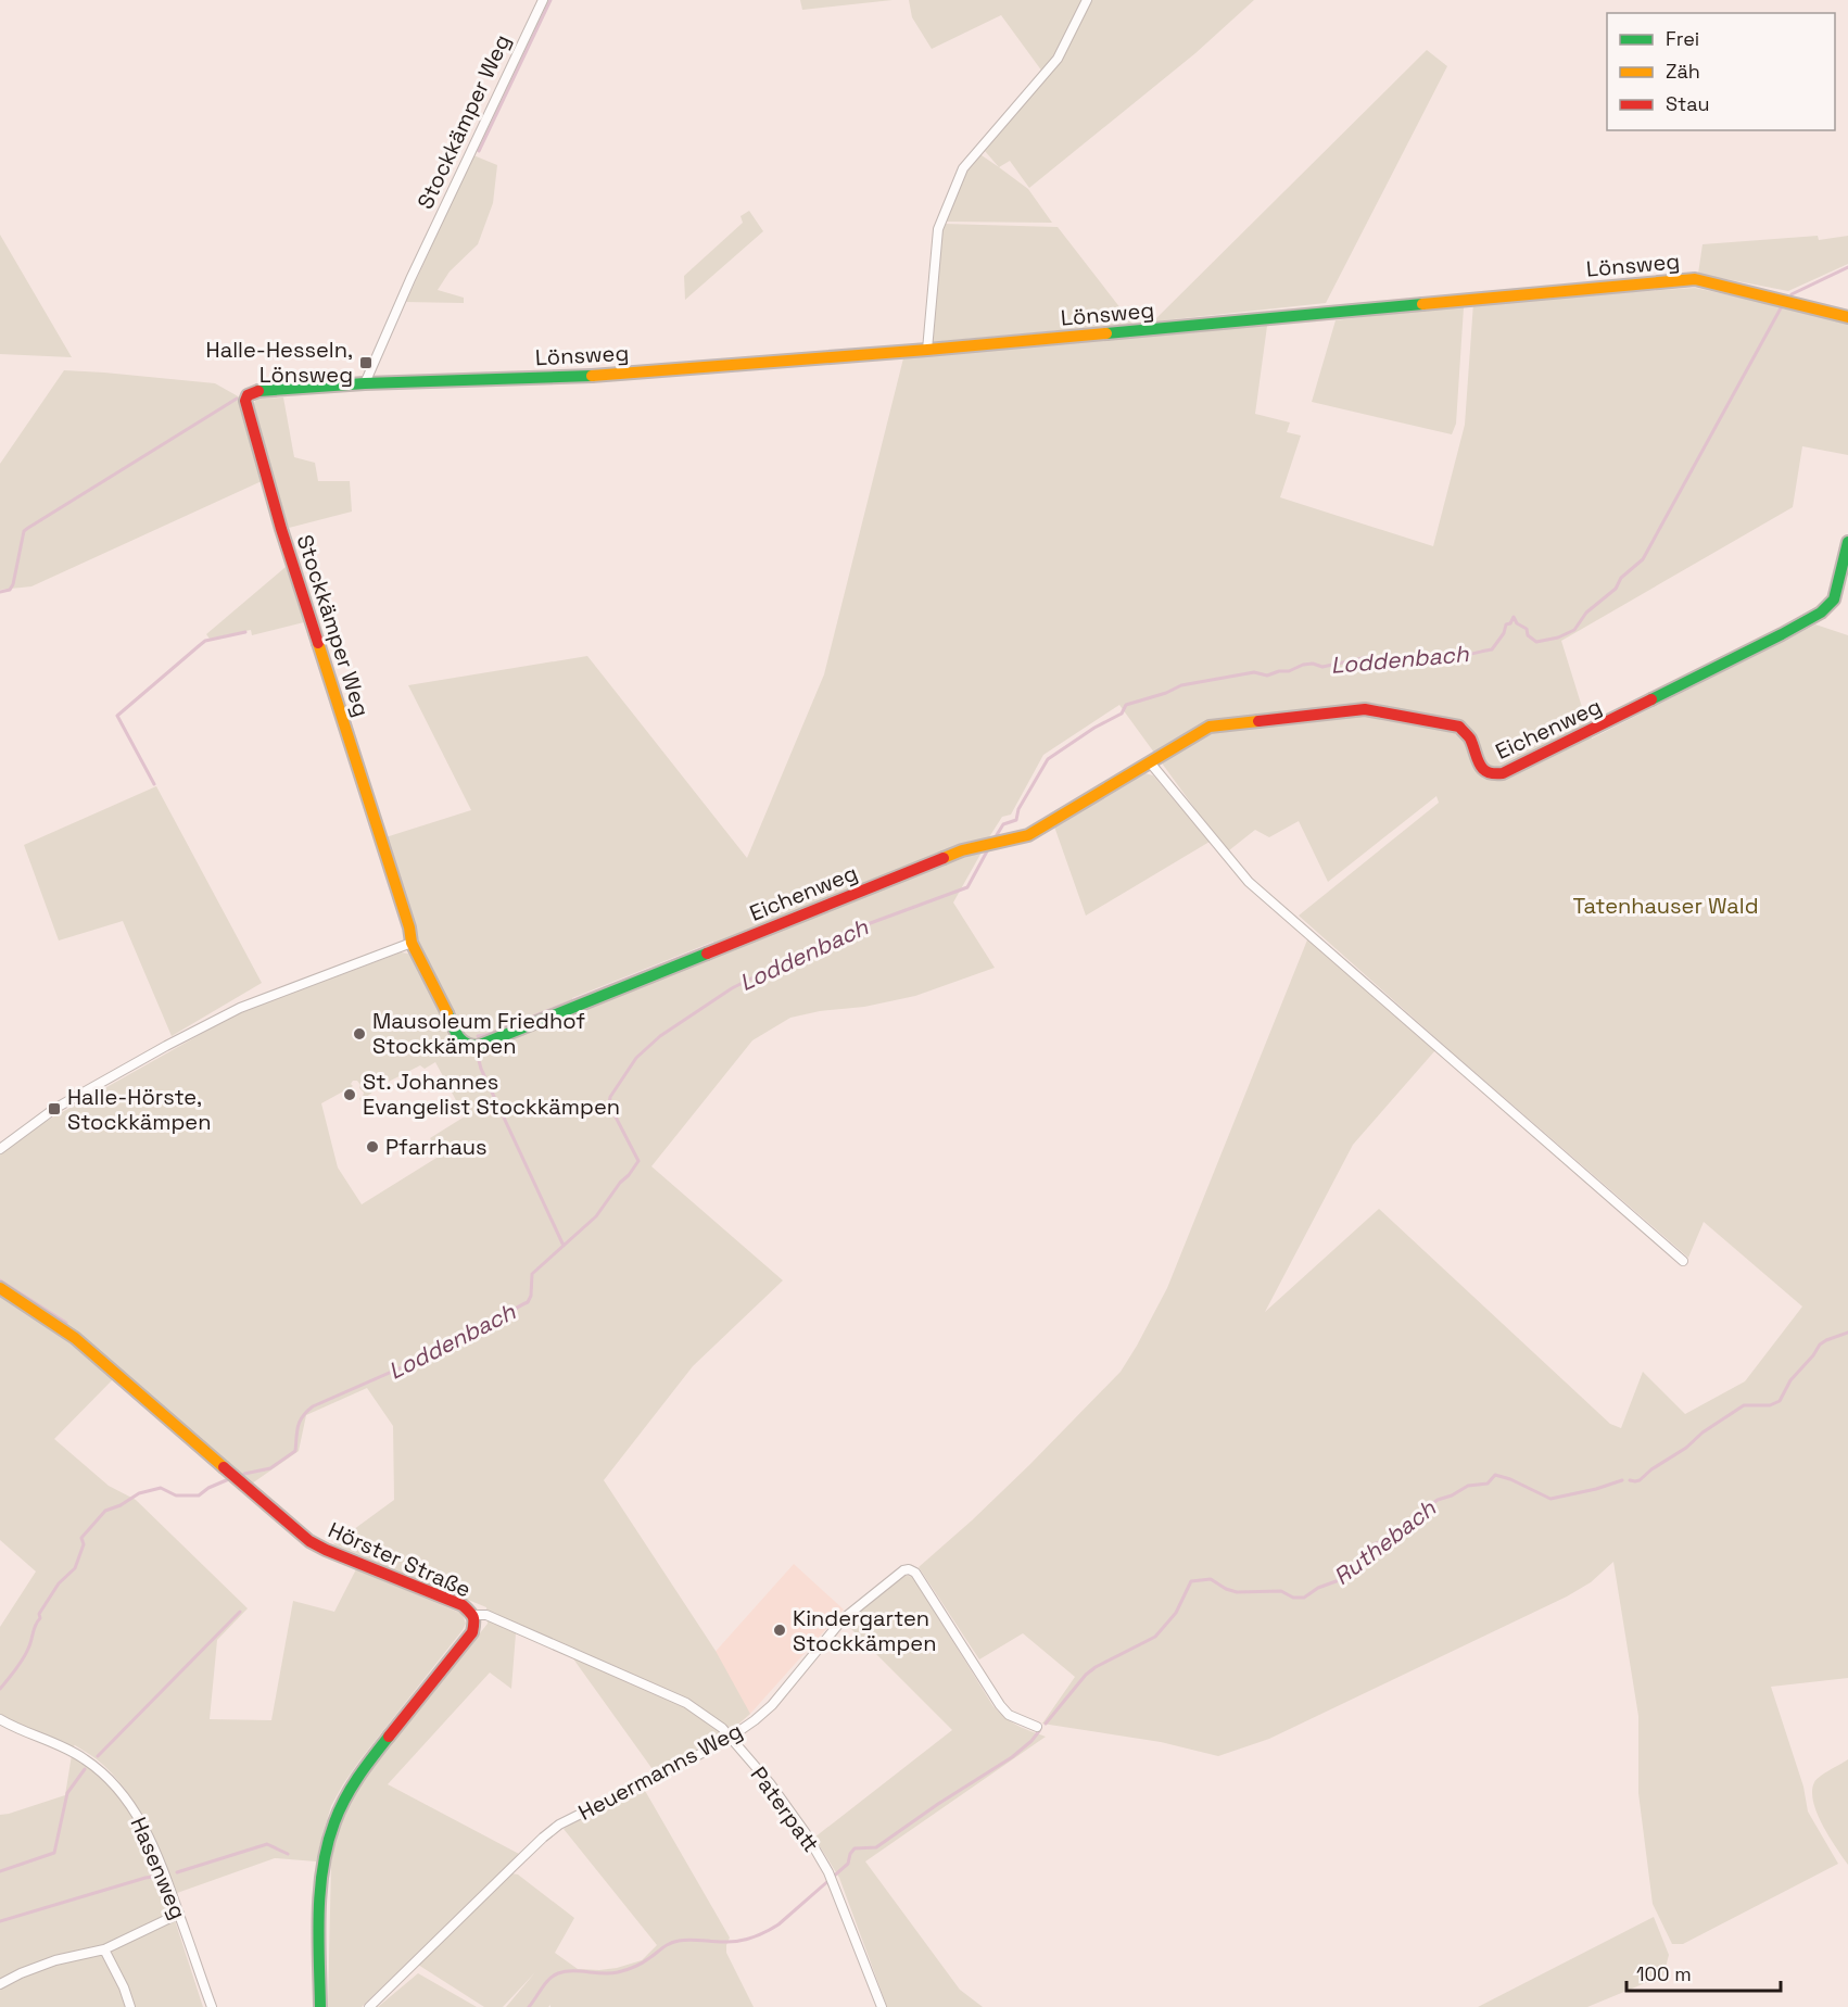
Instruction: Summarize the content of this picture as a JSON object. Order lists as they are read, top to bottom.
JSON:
{
  "streets": {
    "street": [
      "Stockkämper Weg",
      "Lönsweg",
      "Eichenweg",
      "Hörster Straße",
      "Heuermanns Weg",
      "Paterpatt",
      "Hasenweg"
    ]
  },
  "crossings": [
    ["Stockkämper Weg", "Lönsweg"],
    ["Stockkämper Weg", "Eichenweg"],
    ["Hörster Straße", "Paterpatt"],
    ["Heuermanns Weg", "Paterpatt"]
  ],
  "water": ["Loddenbach", "Ruthebach"],
  "parks": ["Tatenhauser Wald"],
  "places": {
    "transit": ["Halle-Hesseln, Lönsweg", "Halle-Hörste, Stockkämpen"],
    "other": [
      "Mausoleum Friedhof Stockkämpen",
      "St. Johannes Evangelist Stockkämpen",
      "Pfarrhaus",
      "Kindergarten Stockkämpen"
    ]
  },
  "legend": ["Frei", "Zäh", "Stau"],
  "scale_bar": "100 m"
}
